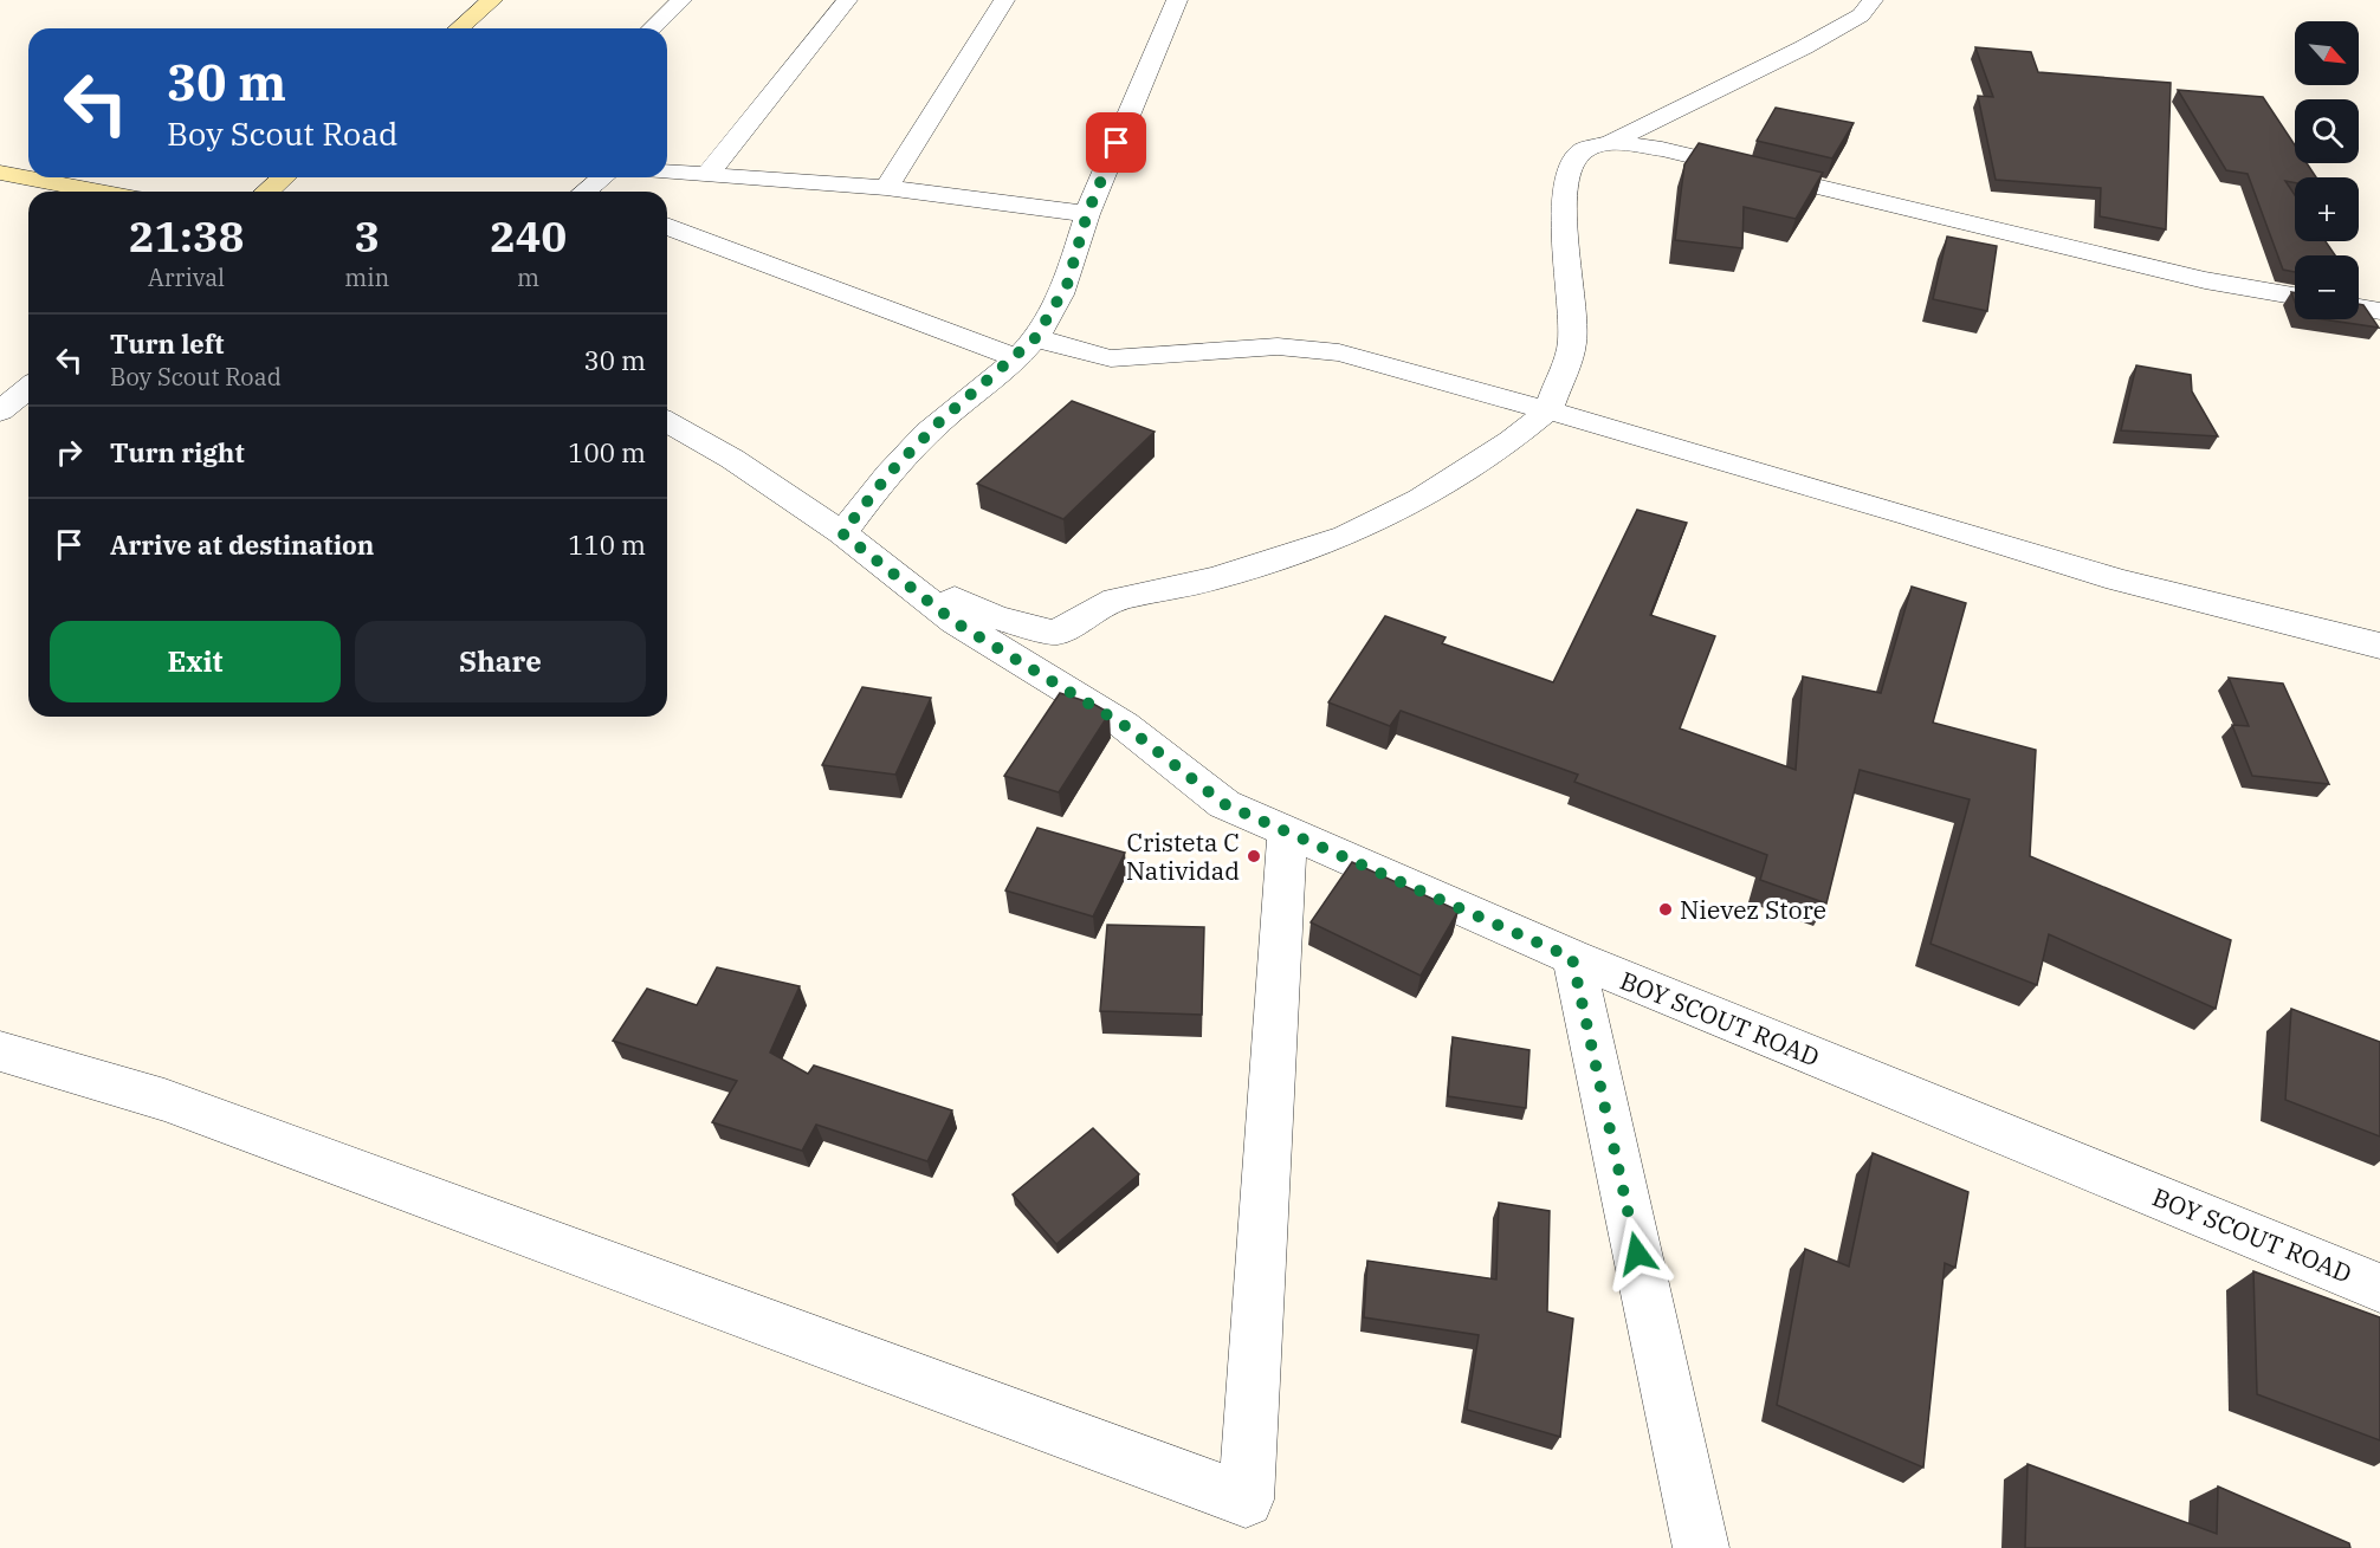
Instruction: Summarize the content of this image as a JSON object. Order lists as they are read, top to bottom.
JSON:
{
  "streets": {
    "street": ["BOY SCOUT ROAD"]
  },
  "places": ["Cristeta C Natividad", "Nievez Store"],
  "north": "bottom right",
  "page": {
    "map_buttons": ["+", "−"],
    "turn": ["30 m", "Boy Scout Road"],
    "eta": [
      "21:38",
      "Arrival",
      "3",
      "min",
      "240",
      "m"
    ],
    "list": [
      {
        "name": "Turn left",
        "note": "Boy Scout Road",
        "value": "30 m"
      },
      {
        "name": "Turn right",
        "value": "100 m"
      },
      {
        "name": "Arrive at destination",
        "value": "110 m"
      }
    ],
    "buttons": ["Exit", "Share"]
  }
}
